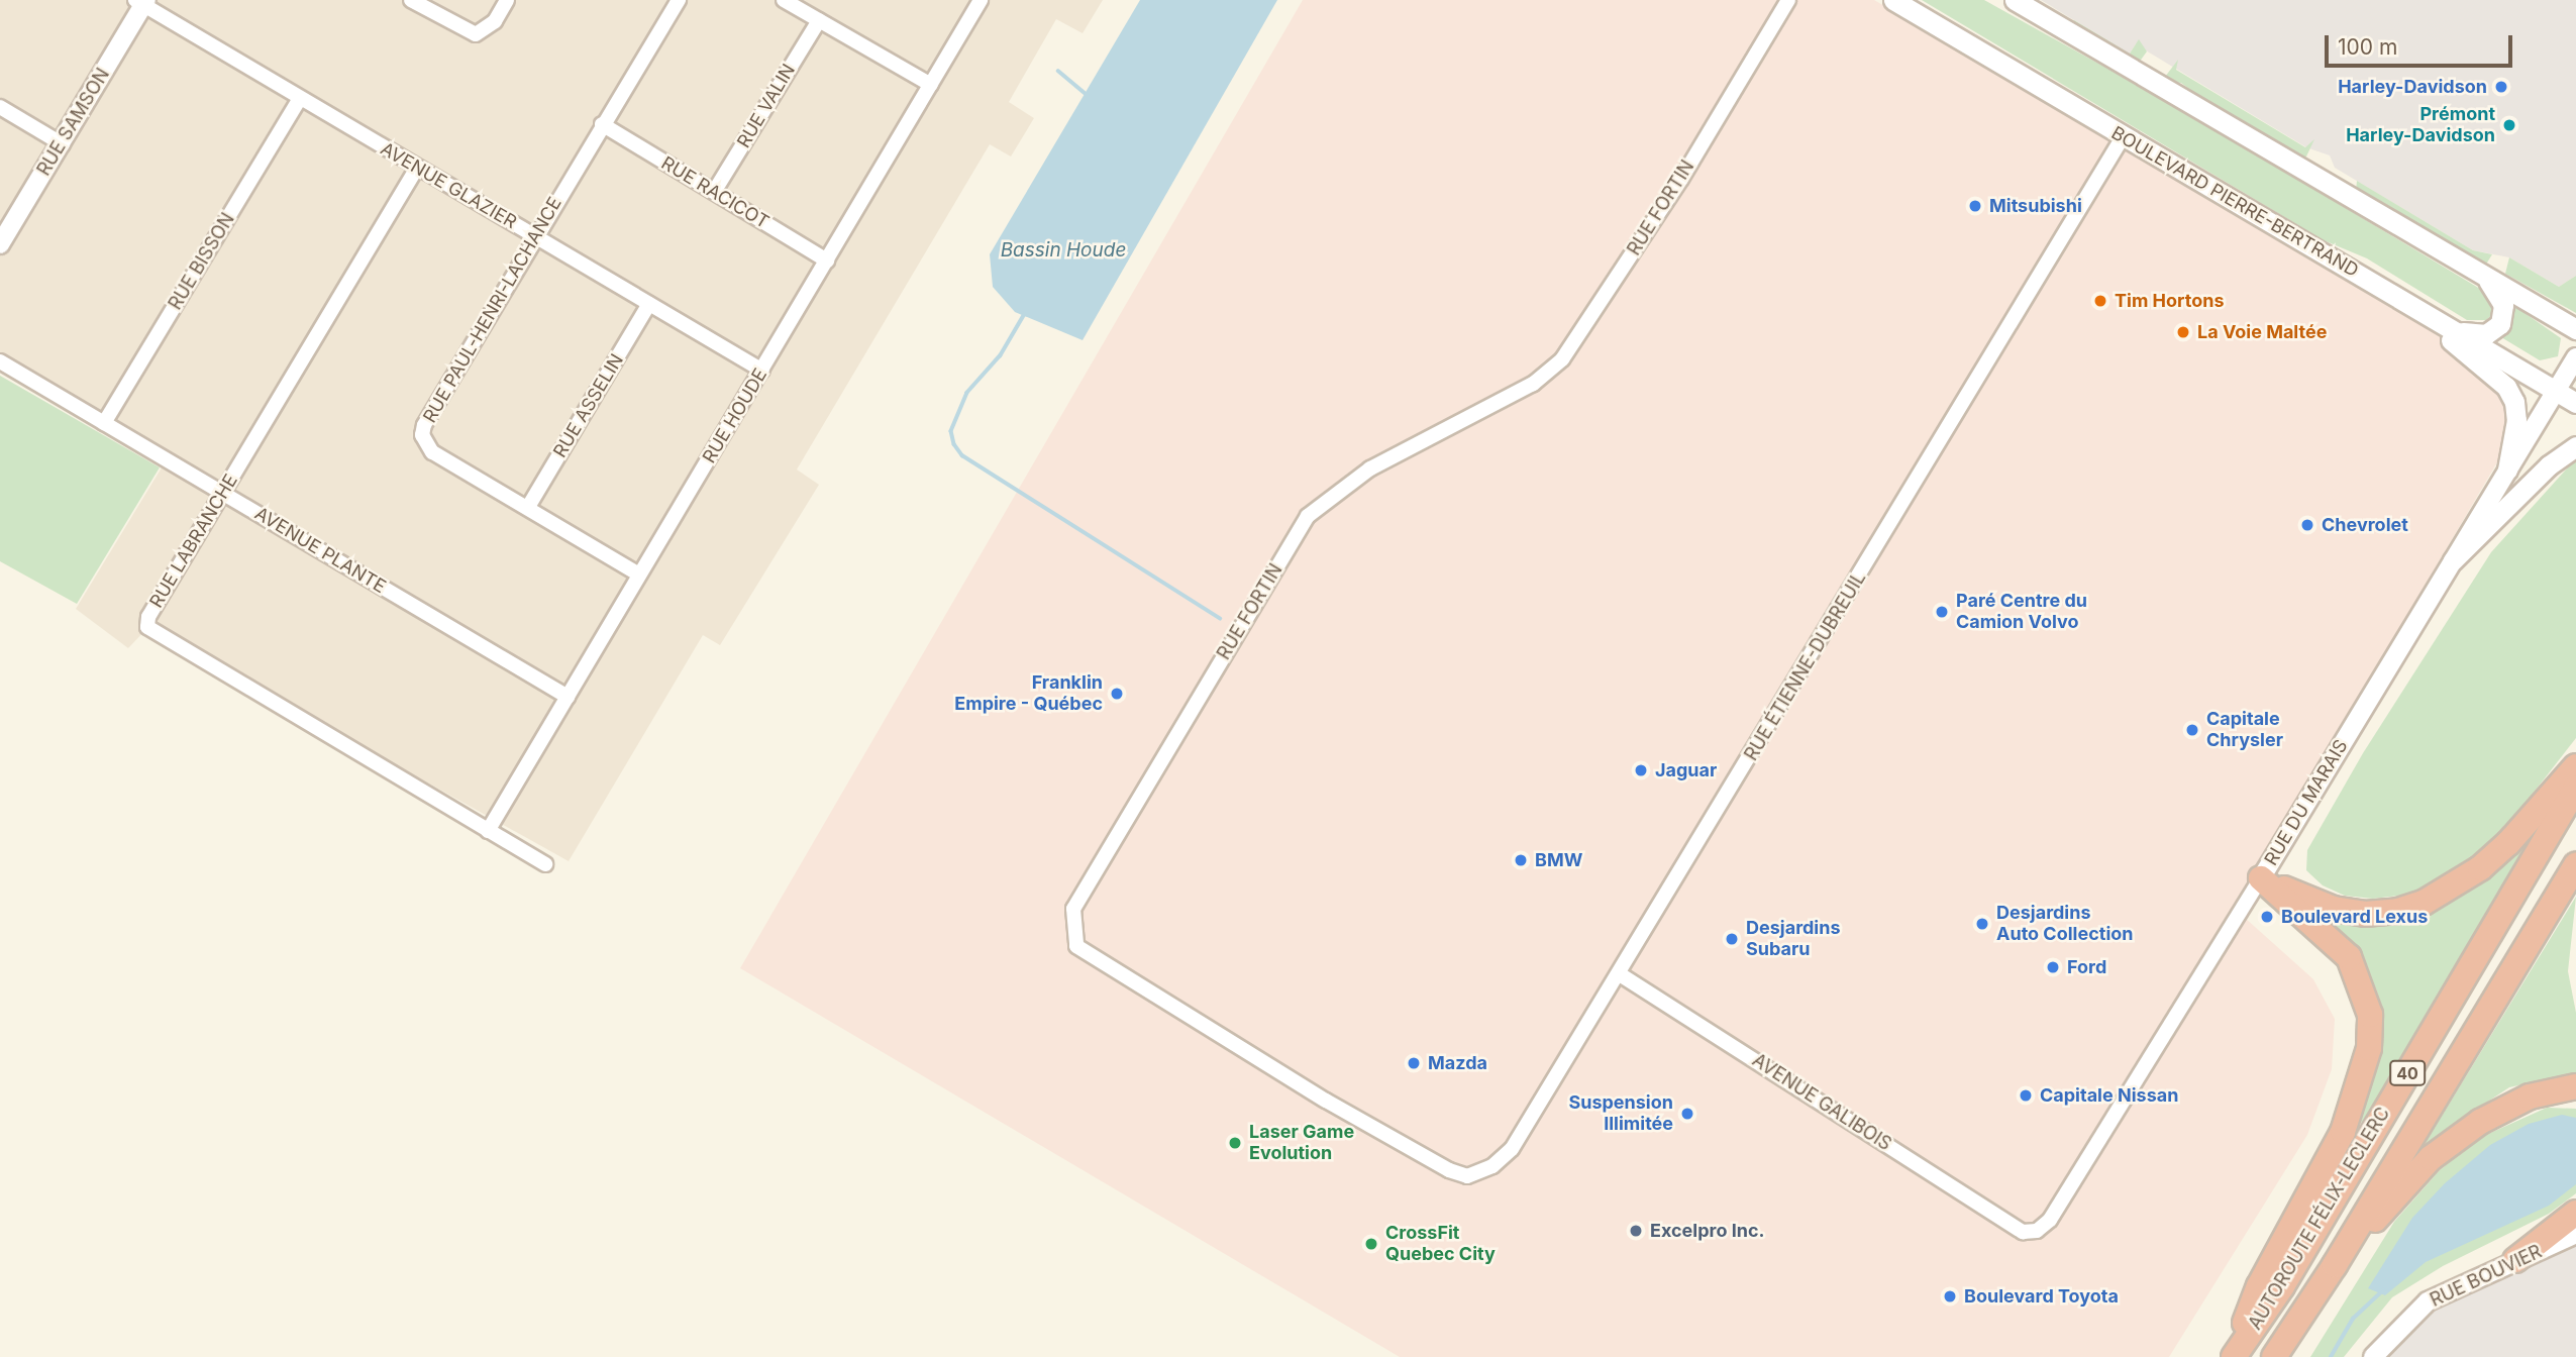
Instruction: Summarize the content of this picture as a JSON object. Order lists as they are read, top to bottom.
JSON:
{
  "streets": {
    "highway": ["40", "AUTOROUTE FÉLIX-LECLERC"],
    "main road": ["BOULEVARD PIERRE-BERTRAND"],
    "street": [
      "RUE VALIN",
      "RUE SAMSON",
      "AVENUE GLAZIER",
      "RUE RACICOT",
      "RUE FORTIN",
      "RUE BISSON",
      "RUE PAUL-HENRI-LACHANCE",
      "RUE ASSELIN",
      "RUE HOUDE",
      "RUE LABRANCHE",
      "AVENUE PLANTE",
      "RUE ÉTIENNE-DUBREUIL",
      "RUE DU MARAIS",
      "AVENUE GALIBOIS",
      "RUE BOUVIER"
    ]
  },
  "crossings": [
    ["RUE VALIN", "RUE RACICOT"],
    ["RUE SAMSON", "AVENUE GLAZIER"],
    ["AVENUE GLAZIER", "RUE BISSON"],
    ["AVENUE GLAZIER", "RUE PAUL-HENRI-LACHANCE"],
    ["AVENUE GLAZIER", "RUE ASSELIN"],
    ["AVENUE GLAZIER", "RUE HOUDE"],
    ["AVENUE GLAZIER", "RUE LABRANCHE"],
    ["RUE RACICOT", "RUE PAUL-HENRI-LACHANCE"],
    ["RUE RACICOT", "RUE HOUDE"],
    ["BOULEVARD PIERRE-BERTRAND", "RUE ÉTIENNE-DUBREUIL"],
    ["BOULEVARD PIERRE-BERTRAND", "RUE DU MARAIS"],
    ["RUE FORTIN", "RUE ÉTIENNE-DUBREUIL"],
    ["RUE BISSON", "AVENUE PLANTE"],
    ["RUE PAUL-HENRI-LACHANCE", "RUE ASSELIN"],
    ["RUE PAUL-HENRI-LACHANCE", "RUE HOUDE"],
    ["RUE HOUDE", "RUE LABRANCHE"],
    ["RUE HOUDE", "AVENUE PLANTE"],
    ["RUE LABRANCHE", "AVENUE PLANTE"],
    ["RUE ÉTIENNE-DUBREUIL", "AVENUE GALIBOIS"],
    ["RUE DU MARAIS", "AVENUE GALIBOIS"]
  ],
  "water": ["Bassin Houde"],
  "places": [
    "Harley-Davidson",
    "Prémont Harley-Davidson",
    "Mitsubishi",
    "Tim Hortons",
    "La Voie Maltée",
    "Chevrolet",
    "Paré Centre du Camion Volvo",
    "Franklin Empire - Québec",
    "Capitale Chrysler",
    "Jaguar",
    "BMW",
    "Boulevard Lexus",
    "Desjardins Auto Collection",
    "Desjardins Subaru",
    "Ford",
    "Mazda",
    "Capitale Nissan",
    "Suspension Illimitée",
    "Laser Game Evolution",
    "Excelpro Inc.",
    "CrossFit Quebec City",
    "Boulevard Toyota"
  ],
  "scale_bar": "100 m"
}
